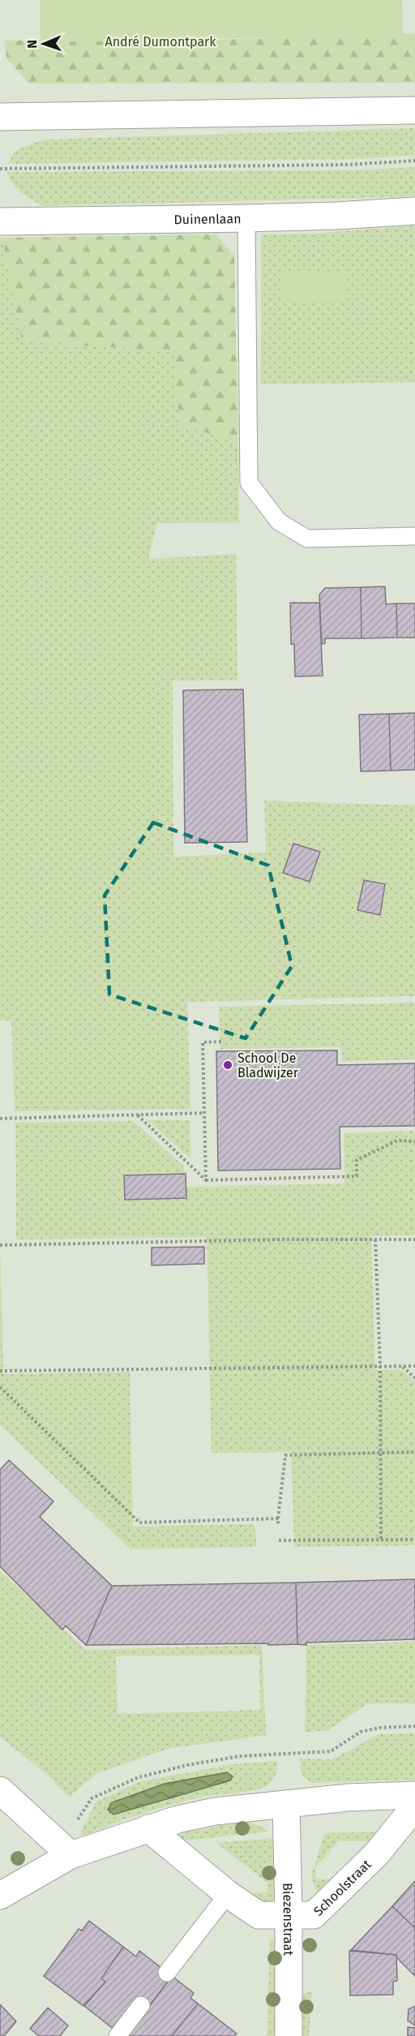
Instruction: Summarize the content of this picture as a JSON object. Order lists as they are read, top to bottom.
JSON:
{
  "streets": {
    "street": ["Duinenlaan", "Schoolstraat", "Biezenstraat"]
  },
  "crossings": [
    ["Schoolstraat", "Biezenstraat"]
  ],
  "parks": ["André Dumontpark"],
  "places": ["School De Bladwijzer"],
  "north": "left"
}
